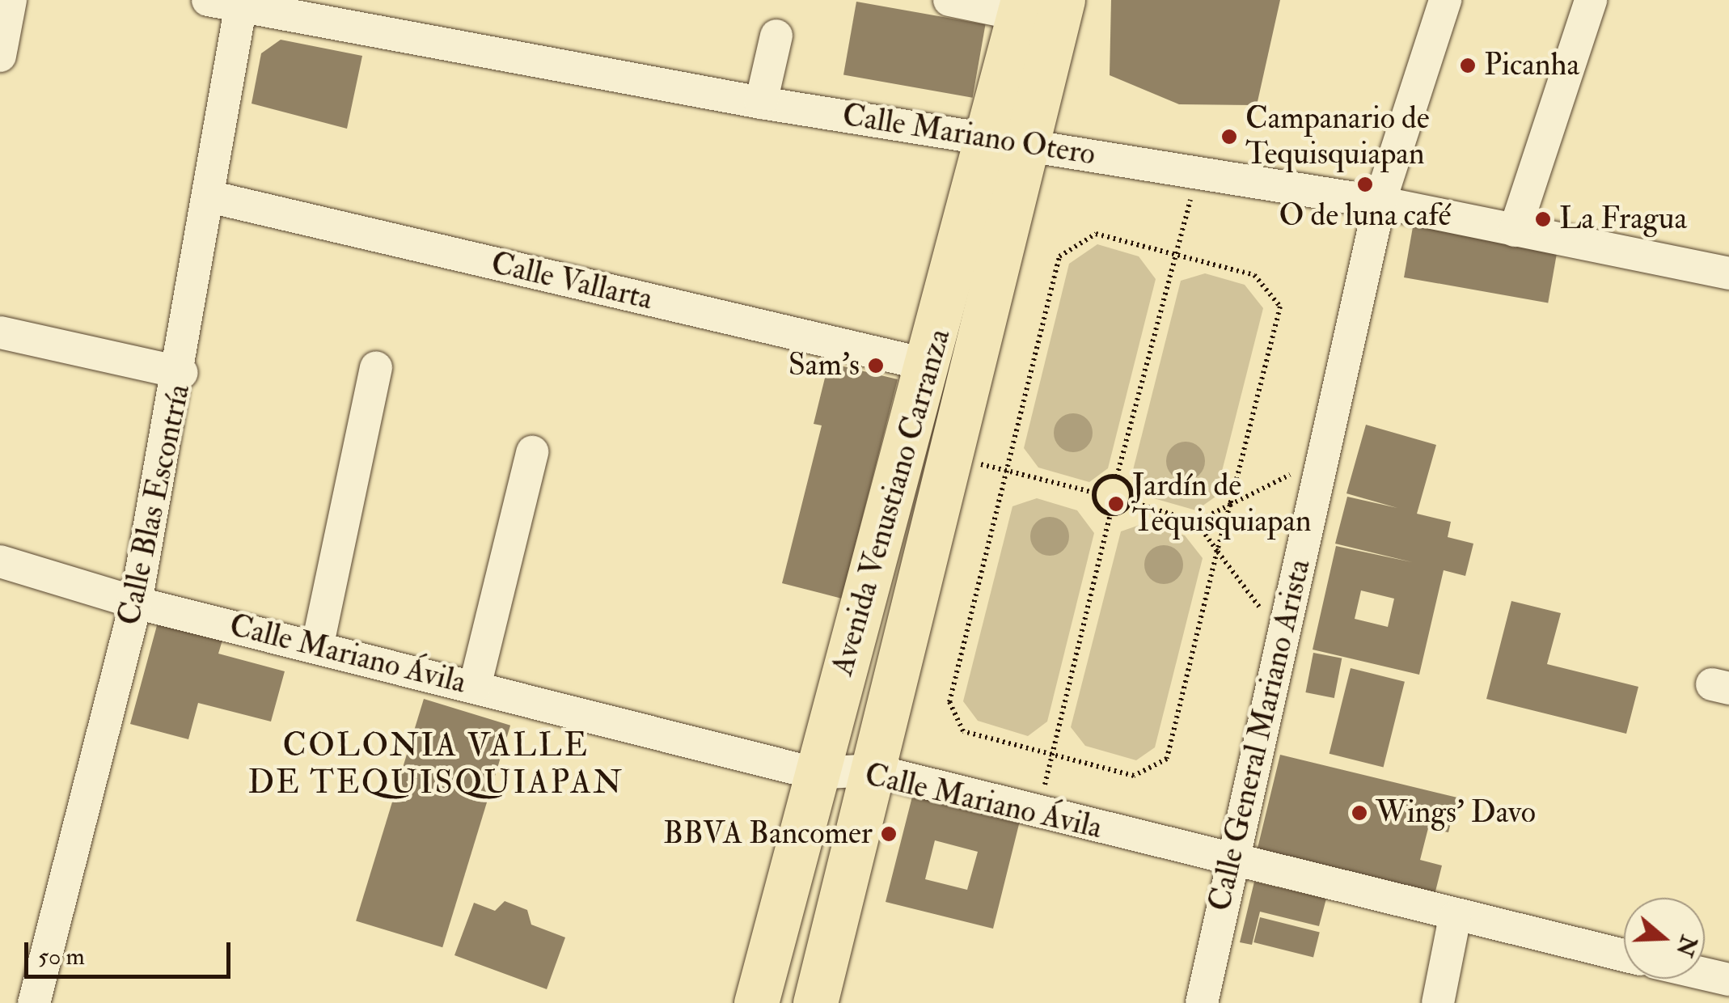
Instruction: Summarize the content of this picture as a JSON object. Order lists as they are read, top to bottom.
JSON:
{
  "streets": {
    "main road": ["Avenida Venustiano Carranza"],
    "street": [
      "Calle Mariano Otero",
      "Calle Vallarta",
      "Calle Blas Escontría",
      "Calle Mariano Ávila",
      "Calle General Mariano Arista"
    ]
  },
  "crossings": [
    ["Calle Mariano Otero", "Avenida Venustiano Carranza"],
    ["Calle Mariano Otero", "Calle Blas Escontría"],
    ["Calle Mariano Otero", "Calle General Mariano Arista"],
    ["Calle Vallarta", "Avenida Venustiano Carranza"],
    ["Calle Vallarta", "Calle Blas Escontría"],
    ["Avenida Venustiano Carranza", "Calle Mariano Ávila"],
    ["Calle Blas Escontría", "Calle Mariano Ávila"],
    ["Calle Mariano Ávila", "Calle General Mariano Arista"]
  ],
  "districts": ["COLONIA VALLE DE TEQUISQUIAPAN"],
  "places": [
    "Picanha",
    "Campanario de Tequisquiapan",
    "O de luna café",
    "La Fragua",
    "Sam's",
    "Jardín de Tequisquiapan",
    "Wings' Davo",
    "BBVA Bancomer"
  ],
  "scale_bar": "50 m",
  "north": "right"
}
